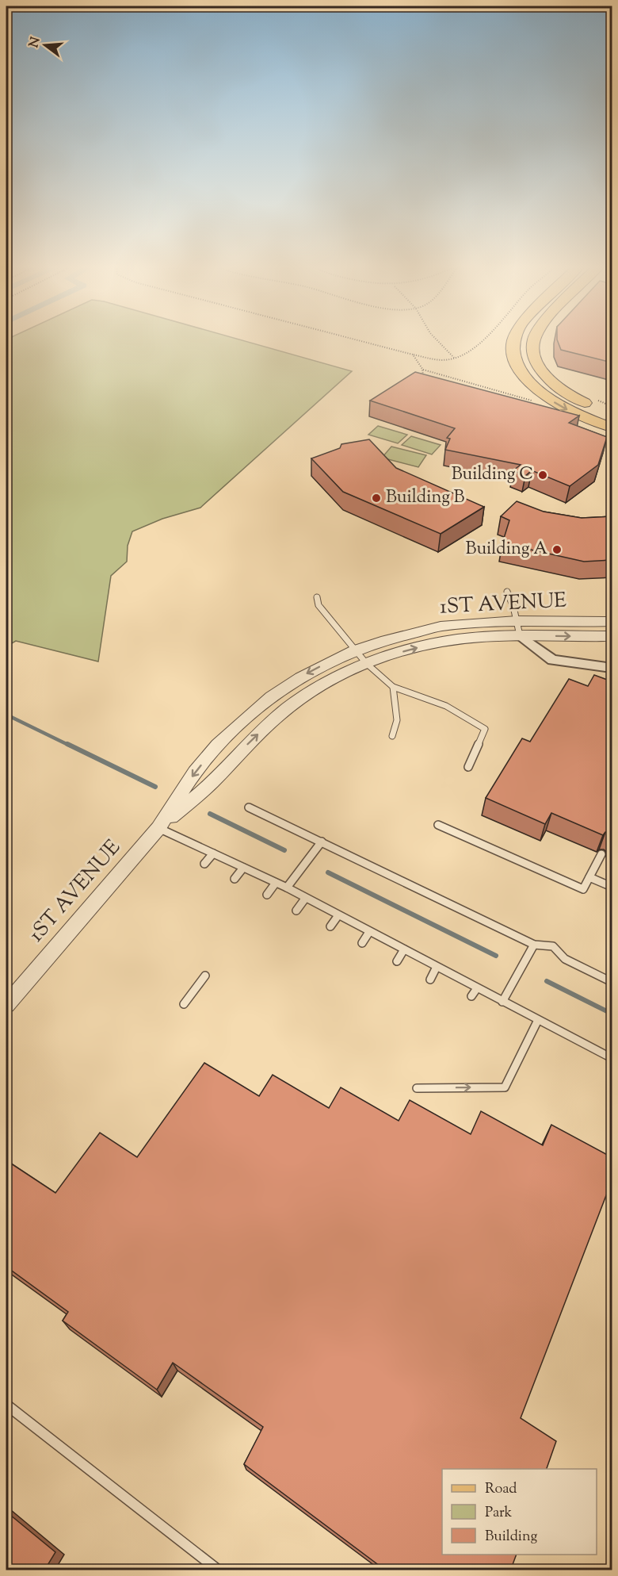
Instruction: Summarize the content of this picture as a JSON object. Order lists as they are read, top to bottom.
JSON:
{
  "streets": {
    "street": ["1ST AVENUE"]
  },
  "places": ["Building C", "Building B", "Building A"],
  "legend": ["Road", "Park", "Building"],
  "north": "left"
}
